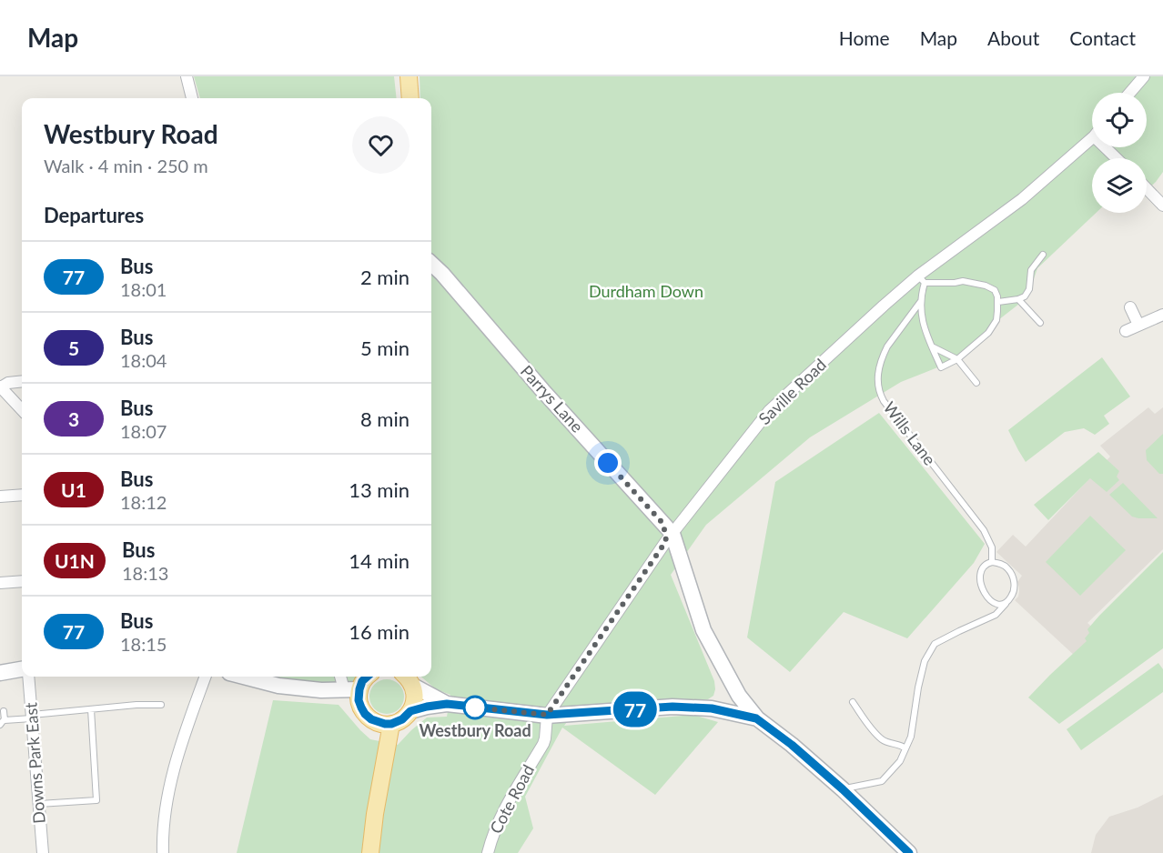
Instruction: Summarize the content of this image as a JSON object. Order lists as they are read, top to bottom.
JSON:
{
  "streets": {
    "main road": ["Parrys Lane"],
    "street": ["Saville Road", "Downs Park East", "Cote Road"],
    "lane": ["Wills Lane"]
  },
  "crossings": [
    ["Saville Road", "Parrys Lane"],
    ["Saville Road", "Wills Lane"],
    ["Saville Road", "Cote Road"],
    ["Parrys Lane", "Cote Road"]
  ],
  "parks": ["Durdham Down"],
  "places": ["Westbury Road"],
  "lines": ["bus line 77"],
  "page": {
    "header": "Map",
    "nav": [
      "Home",
      "Map",
      "About",
      "Contact"
    ],
    "on_map": "77",
    "heading": [
      ["Westbury Road", "Walk · 4 min · 250 m"],
      "Departures"
    ],
    "list": [
      {
        "mark": "77",
        "name": "Bus",
        "note": "18:01",
        "value": "2 min"
      },
      {
        "mark": "5",
        "name": "Bus",
        "note": "18:04",
        "value": "5 min"
      },
      {
        "mark": "3",
        "name": "Bus",
        "note": "18:07",
        "value": "8 min"
      },
      {
        "mark": "U1",
        "name": "Bus",
        "note": "18:12",
        "value": "13 min"
      },
      {
        "mark": "U1N",
        "name": "Bus",
        "note": "18:13",
        "value": "14 min"
      },
      {
        "mark": "77",
        "name": "Bus",
        "note": "18:15",
        "value": "16 min"
      }
    ]
  }
}
